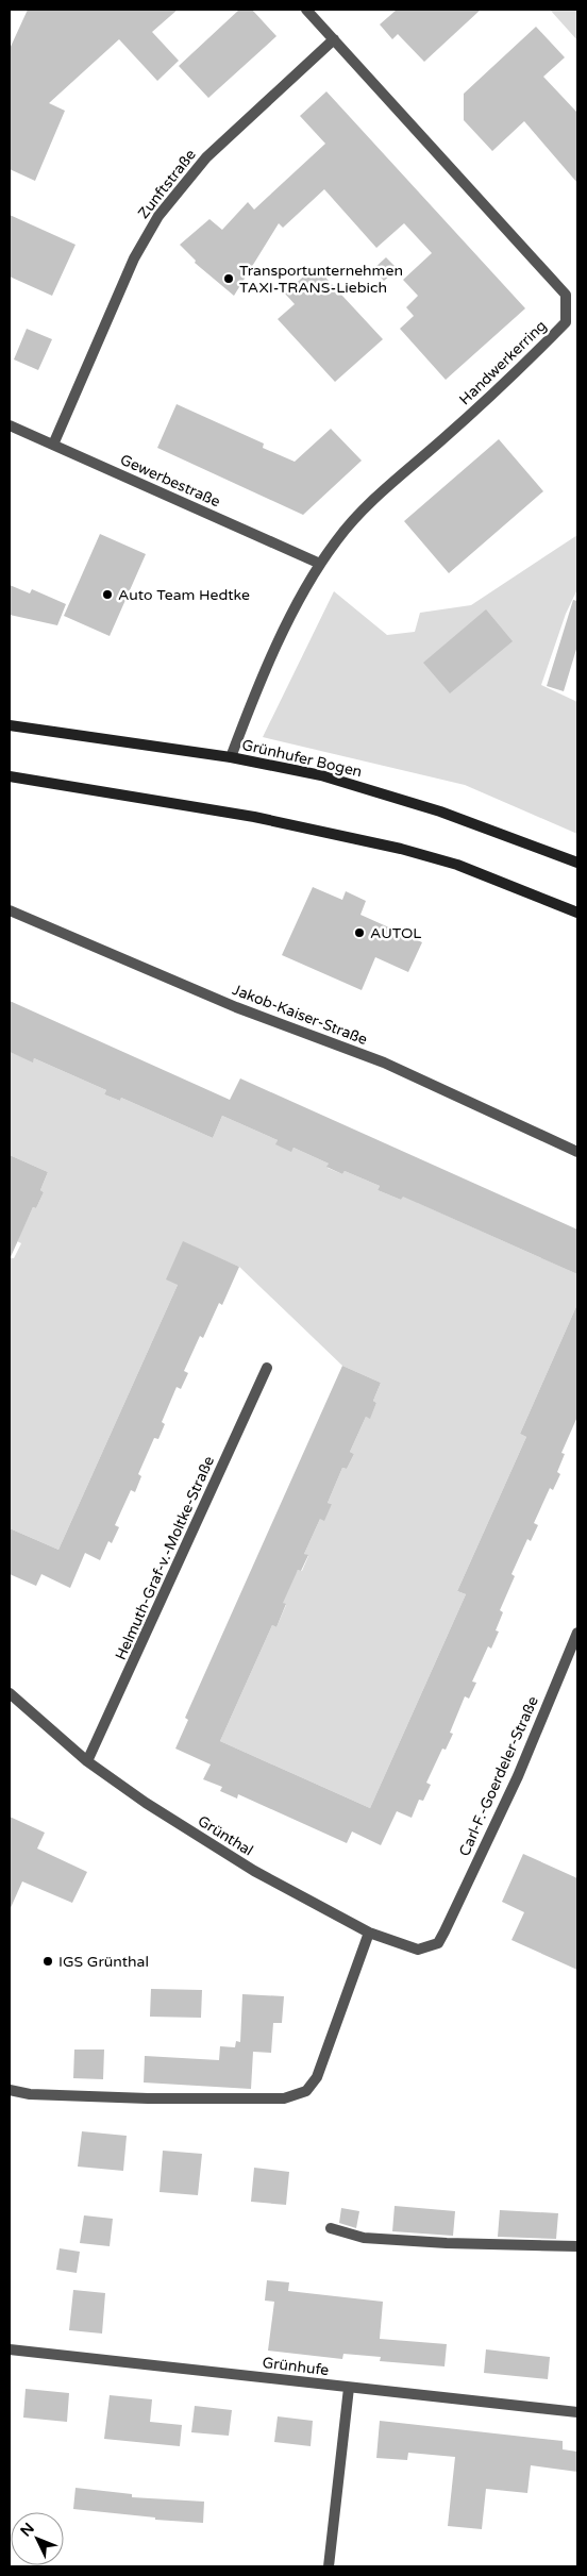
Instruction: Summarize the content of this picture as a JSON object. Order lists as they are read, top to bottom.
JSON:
{
  "streets": {
    "main road": ["Grünhufer Bogen"],
    "street": [
      "Zunftstraße",
      "Handwerkerring",
      "Gewerbestraße",
      "Jakob-Kaiser-Straße",
      "Helmuth-Graf-v.-Moltke-Straße",
      "Carl-F.-Goerdeler-Straße",
      "Grünthal",
      "Grünhufe"
    ]
  },
  "crossings": [
    ["Zunftstraße", "Handwerkerring"],
    ["Zunftstraße", "Gewerbestraße"],
    ["Handwerkerring", "Gewerbestraße"],
    ["Handwerkerring", "Grünhufer Bogen"],
    ["Helmuth-Graf-v.-Moltke-Straße", "Grünthal"],
    ["Carl-F.-Goerdeler-Straße", "Grünthal"]
  ],
  "places": [
    "Transportunternehmen TAXI-TRANS-Liebich",
    "Auto Team Hedtke",
    "AUTOL",
    "IGS Grünthal"
  ],
  "north": "top left"
}
